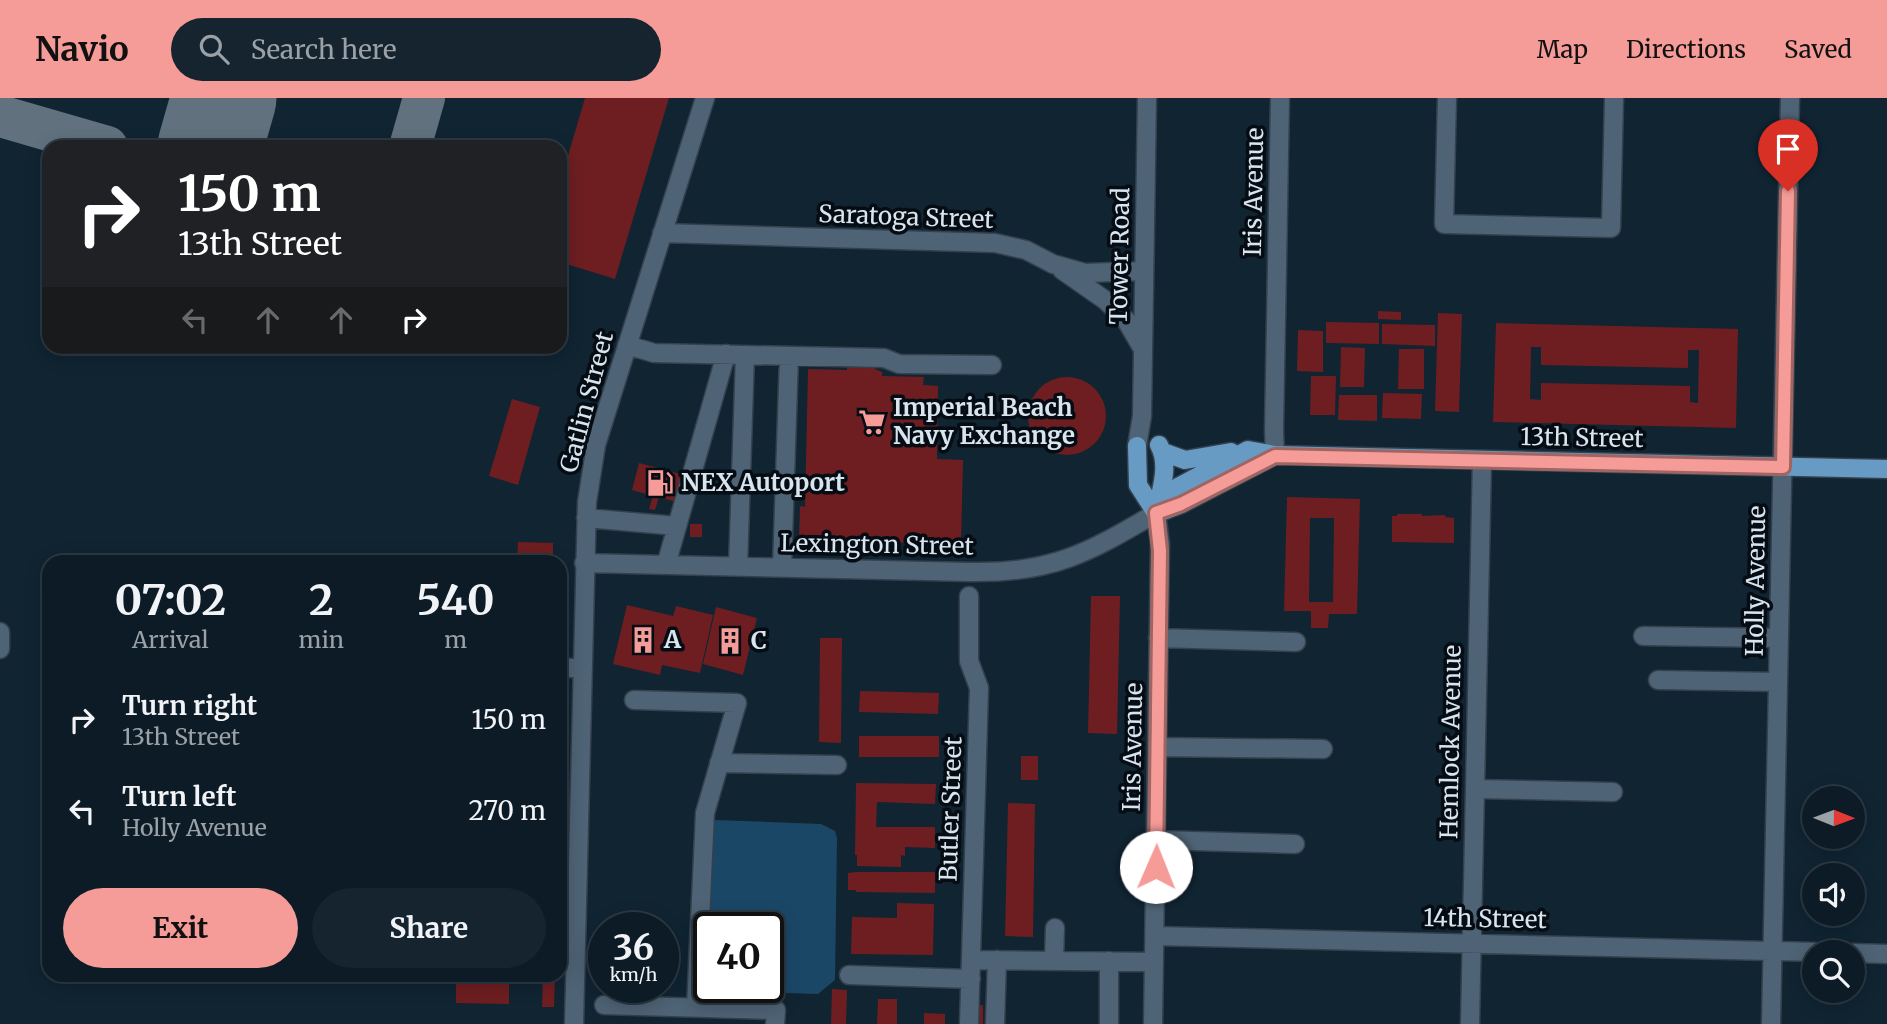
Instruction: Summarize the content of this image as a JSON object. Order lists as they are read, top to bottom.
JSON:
{
  "streets": {
    "main road": ["Tower Road", "13th Street"],
    "street": [
      "Iris Avenue",
      "Saratoga Street",
      "Gatlin Street",
      "Lexington Street",
      "Holly Avenue",
      "Hemlock Avenue",
      "Butler Street",
      "14th Street"
    ]
  },
  "crossings": [
    ["Iris Avenue", "Tower Road"],
    ["Iris Avenue", "13th Street"],
    ["Iris Avenue", "Lexington Street"],
    ["Iris Avenue", "14th Street"],
    ["Saratoga Street", "Tower Road"],
    ["Saratoga Street", "Gatlin Street"],
    ["Tower Road", "13th Street"],
    ["Tower Road", "Lexington Street"],
    ["Gatlin Street", "Lexington Street"],
    ["13th Street", "Lexington Street"],
    ["13th Street", "Holly Avenue"],
    ["13th Street", "Hemlock Avenue"],
    ["Holly Avenue", "14th Street"],
    ["Hemlock Avenue", "14th Street"]
  ],
  "places": {
    "supermarket": ["Imperial Beach Navy Exchange"],
    "fuel station": ["NEX Autoport"],
    "building": ["A", "C"]
  },
  "north": "right",
  "page": {
    "header": "Navio",
    "search": "Search here",
    "nav": ["Map", "Directions", "Saved"],
    "turn": ["150 m", "13th Street"],
    "eta": [
      "07:02",
      "Arrival",
      "2",
      "min",
      "540",
      "m"
    ],
    "list": [
      {
        "name": "Turn right",
        "note": "13th Street",
        "value": "150 m"
      },
      {
        "name": "Turn left",
        "note": "Holly Avenue",
        "value": "270 m"
      }
    ],
    "buttons": ["Exit", "Share"],
    "speed": "36 km/h",
    "limit": "40"
  }
}
